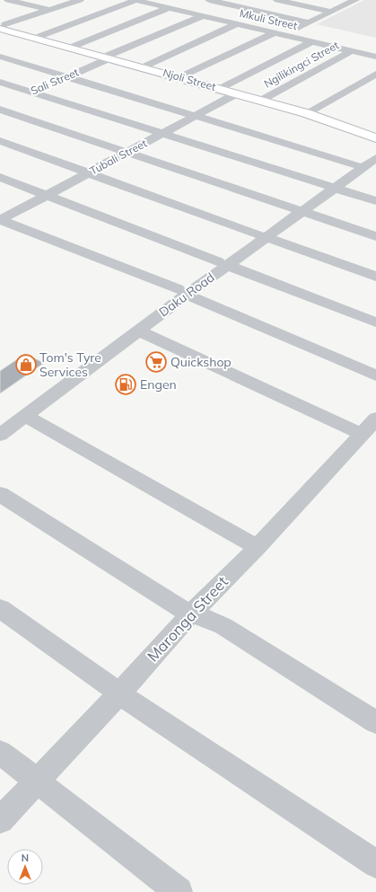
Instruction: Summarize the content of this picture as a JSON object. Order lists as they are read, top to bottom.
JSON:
{
  "streets": {
    "main road": ["Njoli Street"],
    "street": [
      "Mkuli Street",
      "Ngilikingci Street",
      "Sali Street",
      "Tubali Street",
      "Daku Road",
      "Maronga Street"
    ]
  },
  "crossings": [
    ["Mkuli Street", "Ngilikingci Street"],
    ["Mkuli Street", "Sali Street"],
    ["Ngilikingci Street", "Njoli Street"],
    ["Njoli Street", "Sali Street"],
    ["Njoli Street", "Tubali Street"]
  ],
  "places": {
    "supermarket": ["Quickshop"],
    "shop": ["Tom's Tyre Services"],
    "fuel station": ["Engen"]
  },
  "north": "top"
}
